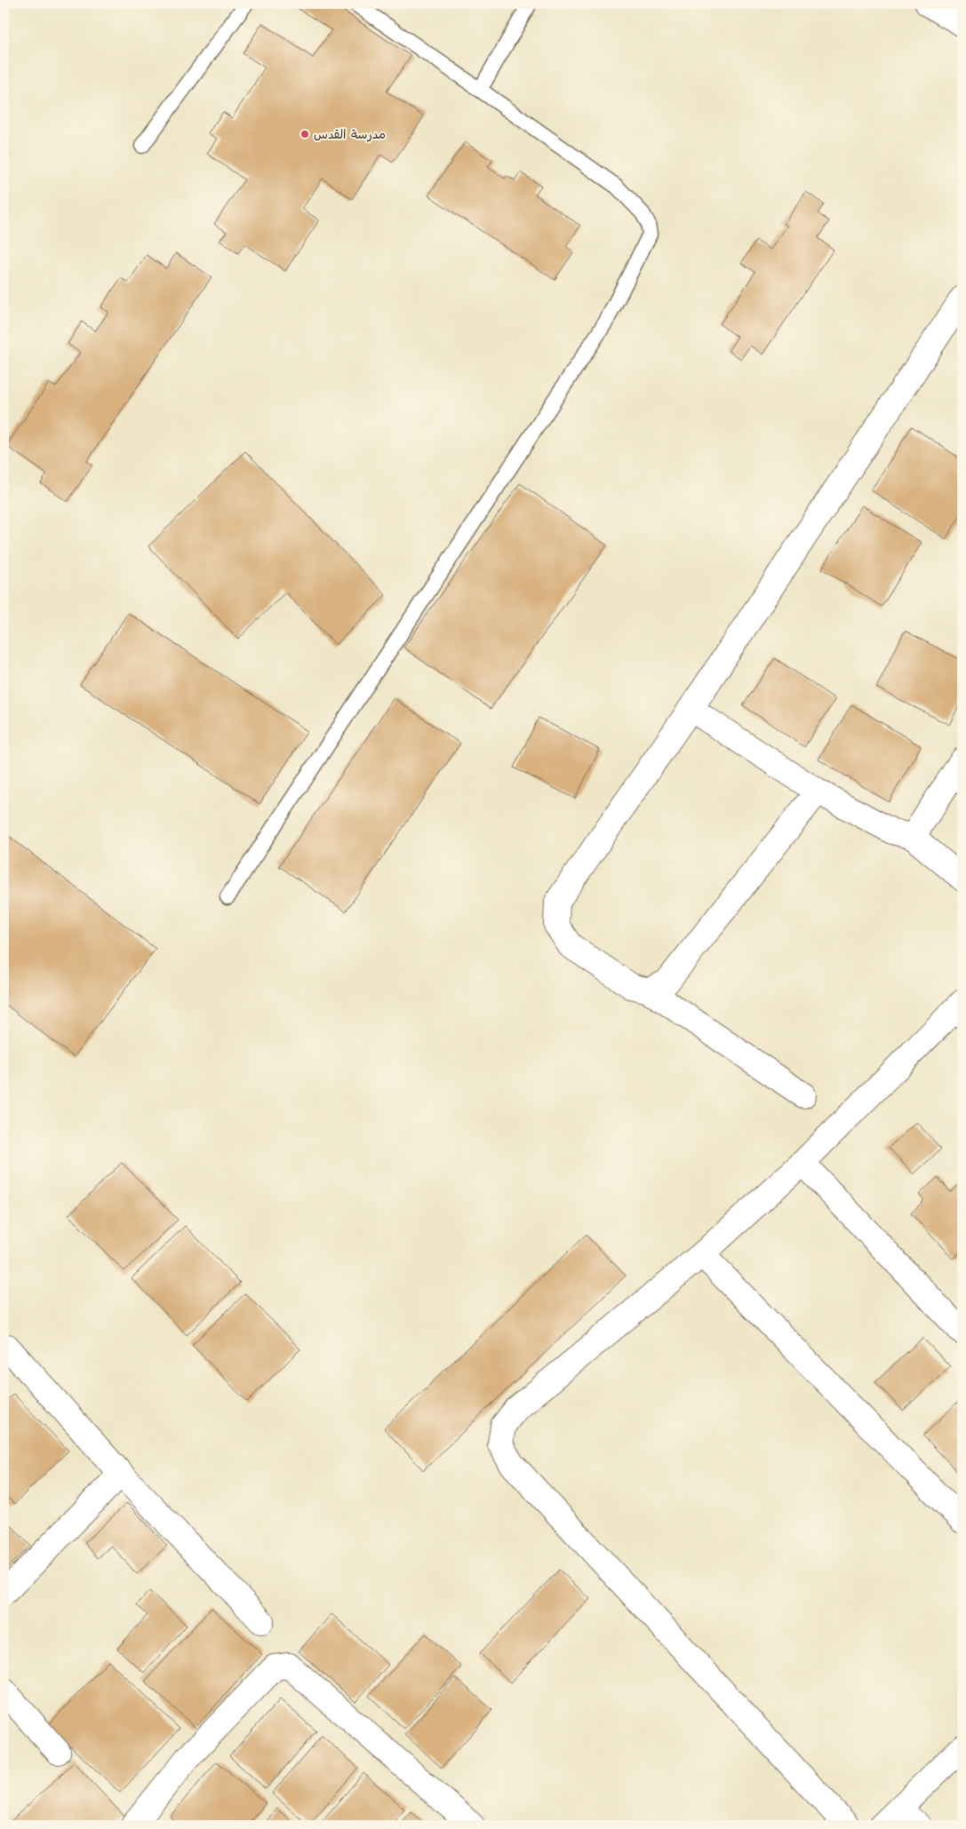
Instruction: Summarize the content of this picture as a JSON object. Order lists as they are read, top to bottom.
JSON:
{
  "places": ["مدرسة القدس"]
}
